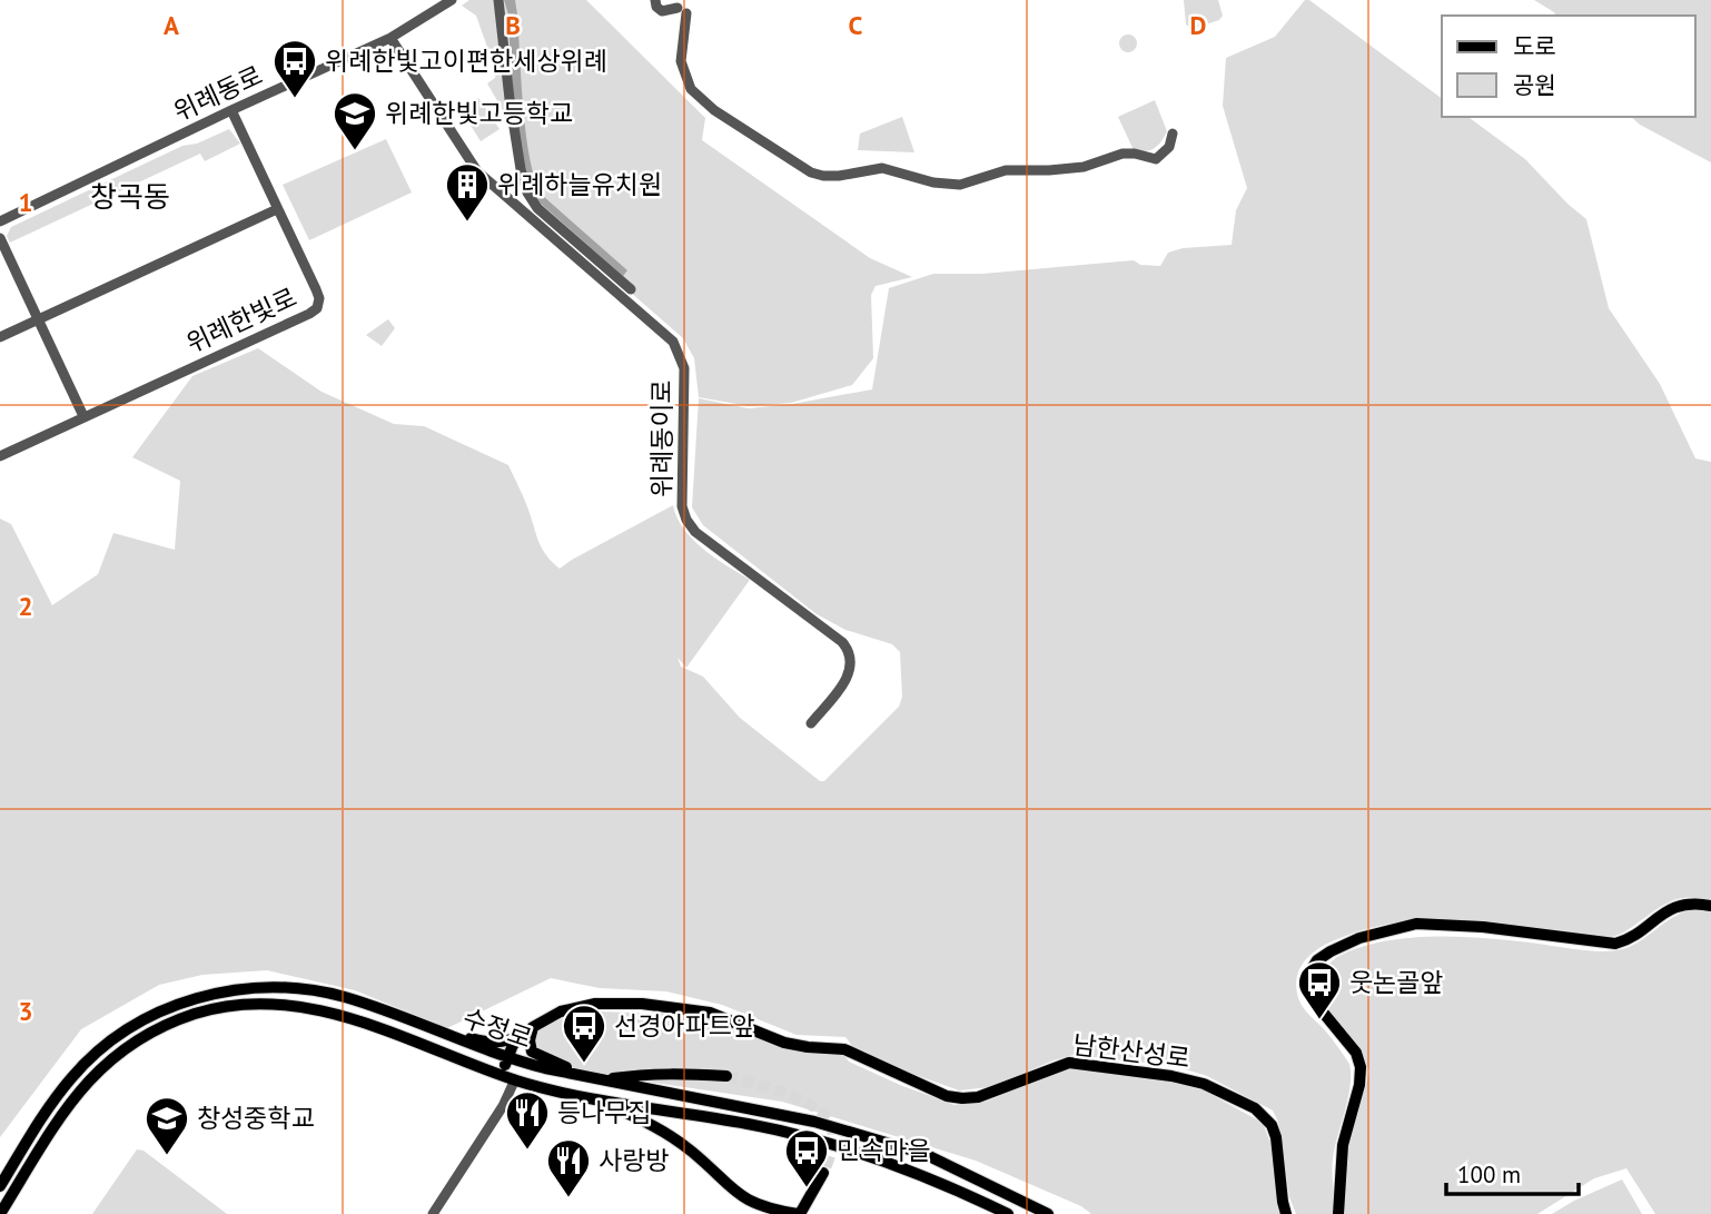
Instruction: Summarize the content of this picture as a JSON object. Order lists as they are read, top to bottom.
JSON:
{
  "streets": {
    "main road": ["수정로", "남한산성로"],
    "street": ["위례동로", "위례한빛로", "위례동이로"]
  },
  "crossings": [
    ["위례동로", "위례한빛로"],
    ["위례동로", "위례동이로"],
    ["수정로", "남한산성로"]
  ],
  "districts": ["창곡동"],
  "places": {
    "bus stop": [
      "위례한빛고이편한세상위례",
      "웃논골앞",
      "선경아파트앞",
      "민속마을"
    ],
    "school or university": ["위례한빛고등학교", "창성중학교"],
    "building": ["위례하늘유치원"],
    "restaurant": ["등나무집", "사랑방"]
  },
  "legend": ["도로", "공원"],
  "scale_bar": "100 m",
  "grid": {
    "columns": [
      "A",
      "B",
      "C",
      "D"
    ],
    "rows": ["1", "2", "3"]
  }
}
